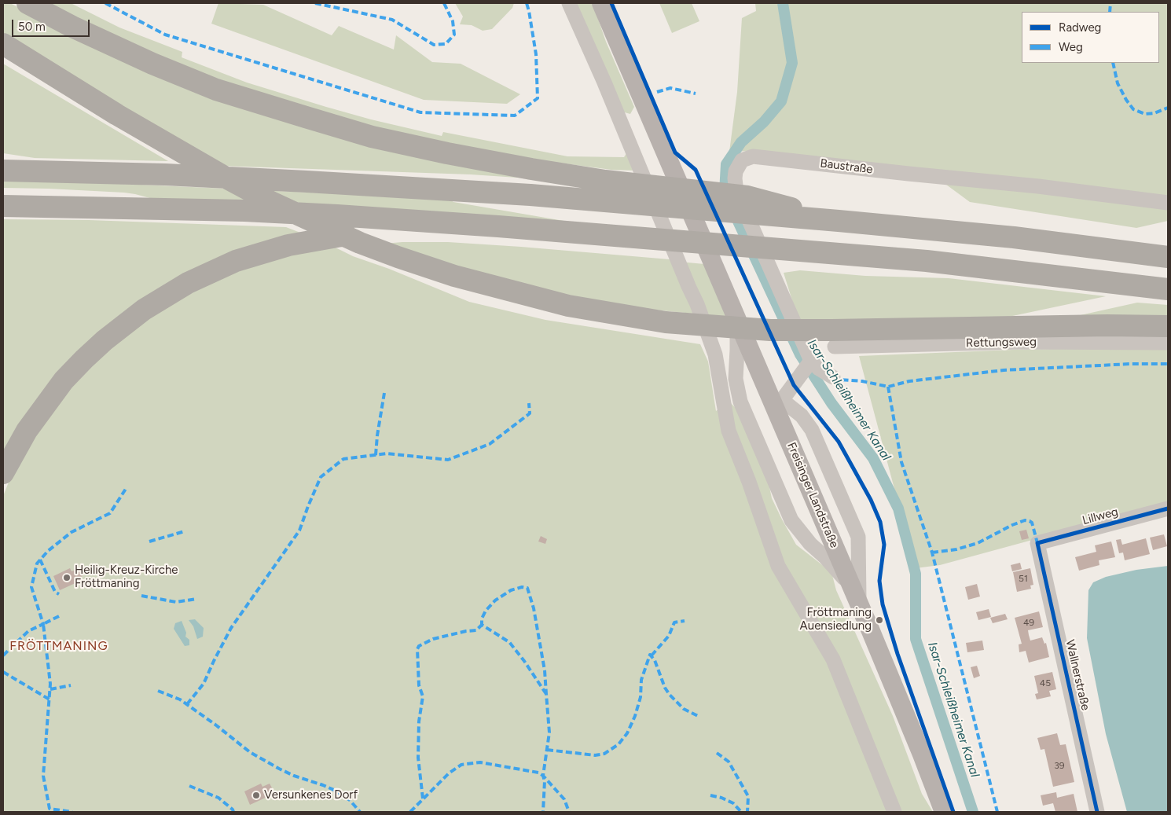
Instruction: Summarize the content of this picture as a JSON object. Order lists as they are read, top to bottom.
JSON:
{
  "streets": {
    "main road": ["Freisinger Landstraße"],
    "street": [
      "Baustraße",
      "Rettungsweg",
      "Lillweg",
      "Wallnerstraße"
    ]
  },
  "crossings": [
    ["Lillweg", "Wallnerstraße"]
  ],
  "districts": ["FRÖTTMANING"],
  "water": ["Isar-Schleißheimer Kanal"],
  "places": ["Heilig-Kreuz-Kirche Fröttmaning", "Fröttmaning Auensiedlung", "Versunkenes Dorf"],
  "house_numbers": [
    "51",
    "49",
    "45",
    "39"
  ],
  "legend": ["Radweg", "Weg"],
  "scale_bar": "50 m"
}
